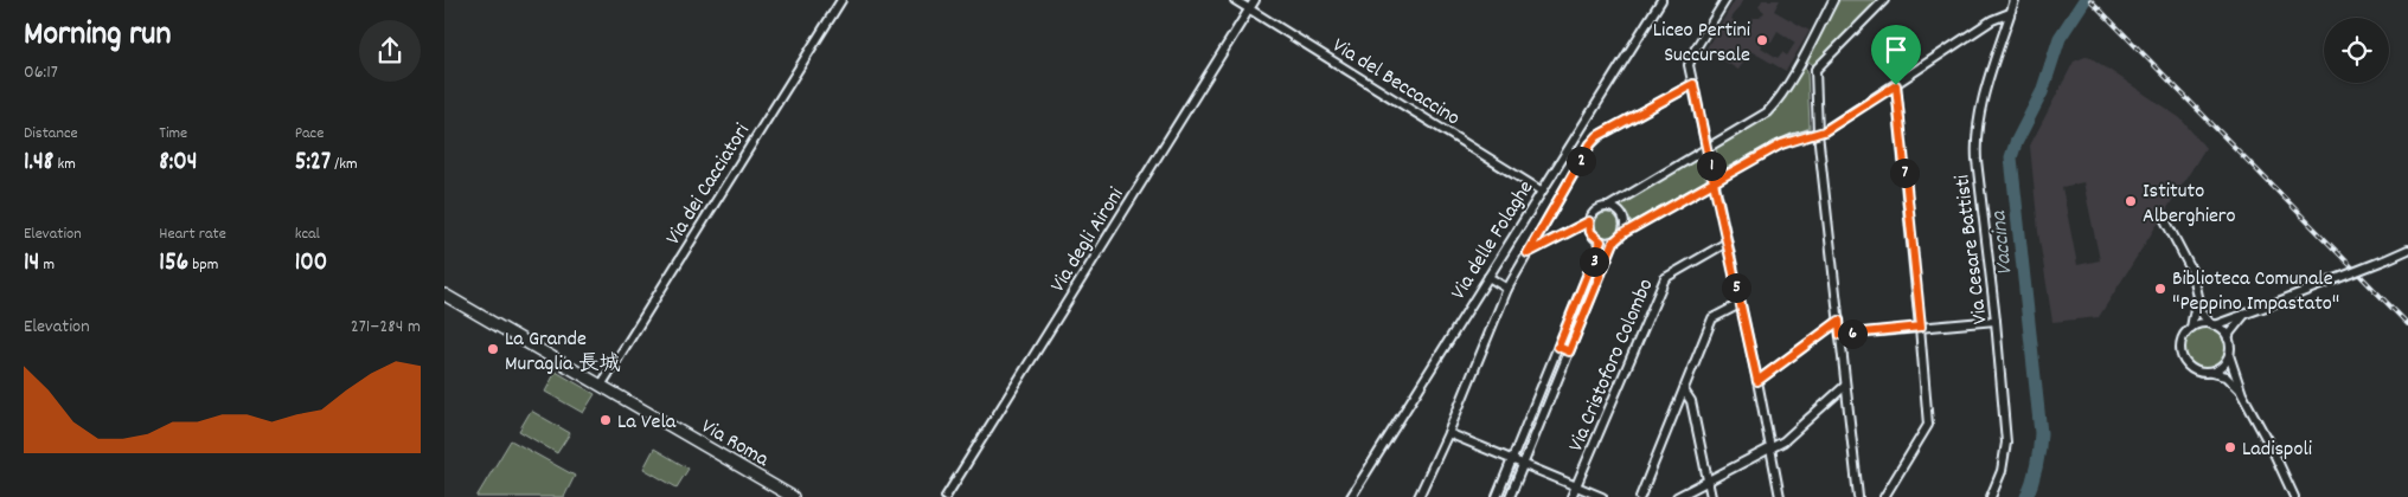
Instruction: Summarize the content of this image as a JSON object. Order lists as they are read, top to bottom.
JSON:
{
  "streets": {
    "street": [
      "Via del Beccaccino",
      "Via dei Cacciatori",
      "Via degli Aironi",
      "Via delle Folaghe",
      "Via Cesare Battisti",
      "Via Cristoforo Colombo",
      "Via Roma"
    ]
  },
  "crossings": [
    ["Via del Beccaccino", "Via degli Aironi"],
    ["Via del Beccaccino", "Via delle Folaghe"],
    ["Via dei Cacciatori", "Via Roma"]
  ],
  "water": ["Vaccina"],
  "places": [
    "Liceo Pertini Succursale",
    "Istituto Alberghiero",
    "Biblioteca Comunale \"Peppino Impastato\"",
    "La Grande Muraglia 長城",
    "La Vela",
    "Ladispoli"
  ],
  "page": {
    "heading": ["Morning run", "06:17"],
    "stats": [
      ["Distance", "1.48 km"],
      ["Time", "8:04"],
      ["Pace", "5:27 /km"],
      ["Elevation", "14 m"],
      ["Heart rate", "156 bpm"],
      ["kcal", "100"]
    ],
    "pins": [
      "2",
      "1",
      "7",
      "3",
      "5",
      "6"
    ],
    "chart": ["Elevation", "271–284 m"]
  }
}
